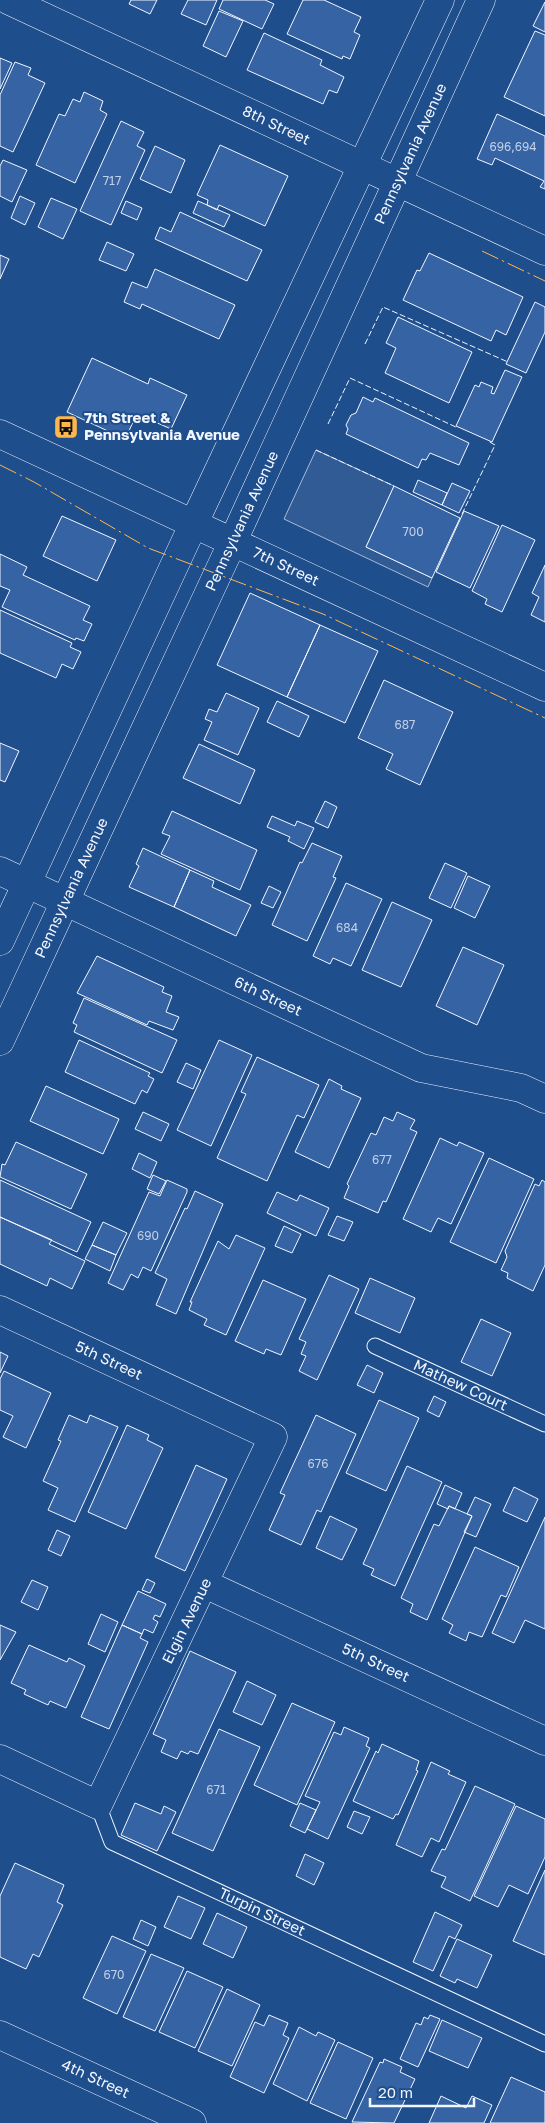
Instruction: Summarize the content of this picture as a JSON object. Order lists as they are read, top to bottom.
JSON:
{
  "streets": {
    "street": [
      "8th Street",
      "Pennsylvania Avenue",
      "7th Street",
      "6th Street",
      "5th Street",
      "Elgin Avenue",
      "4th Street"
    ],
    "lane": ["Mathew Court", "Turpin Street"]
  },
  "crossings": [
    ["8th Street", "Pennsylvania Avenue"],
    ["Pennsylvania Avenue", "7th Street"],
    ["Pennsylvania Avenue", "6th Street"],
    ["5th Street", "Elgin Avenue"],
    ["Elgin Avenue", "Turpin Street"]
  ],
  "places": {
    "bus stop": ["7th Street & Pennsylvania Avenue"]
  },
  "house_numbers": [
    "696,694",
    "717",
    "700",
    "687",
    "684",
    "677",
    "690",
    "676",
    "671",
    "670"
  ],
  "scale_bar": "20 m"
}
